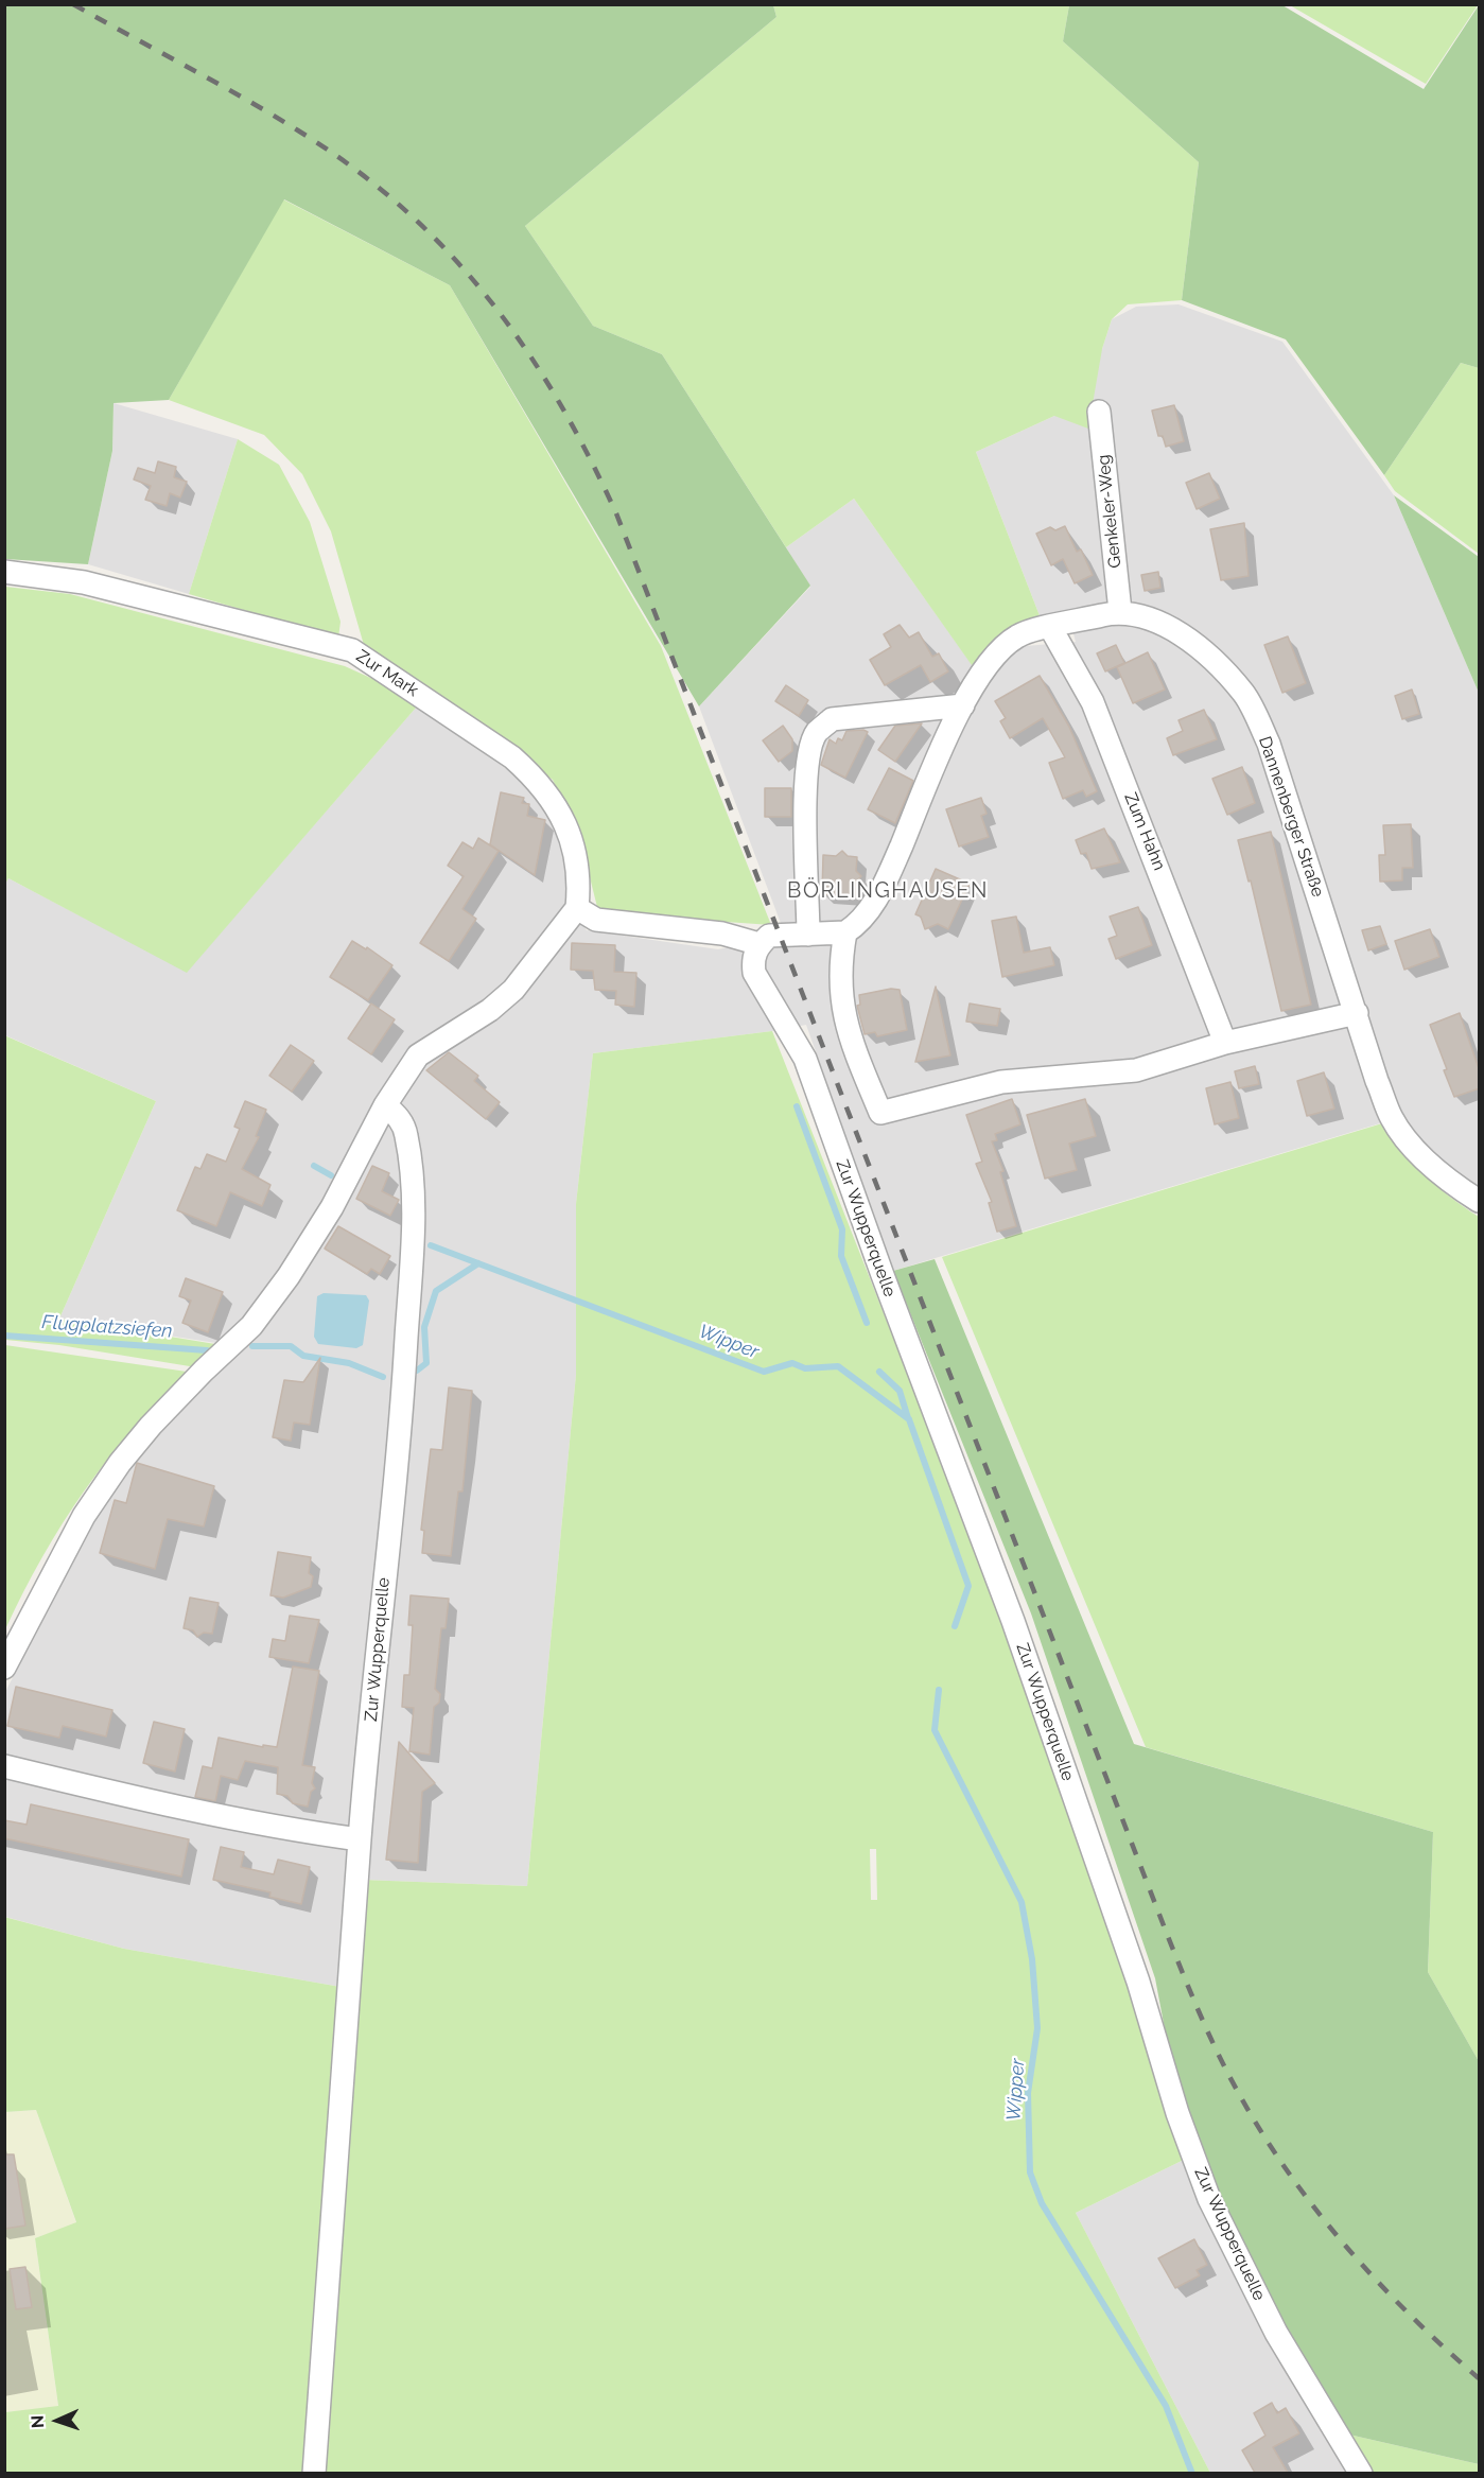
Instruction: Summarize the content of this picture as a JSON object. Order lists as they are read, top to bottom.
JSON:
{
  "streets": {
    "street": [
      "Genkeler-Weg",
      "Zur Mark",
      "Dannenberger Straße",
      "Zum Hahn",
      "Zur Wupperquelle"
    ]
  },
  "crossings": [
    ["Genkeler-Weg", "Dannenberger Straße"]
  ],
  "districts": ["BÖRLINGHAUSEN"],
  "water": ["Flugplatzsiefen", "Wipper"],
  "north": "left"
}
